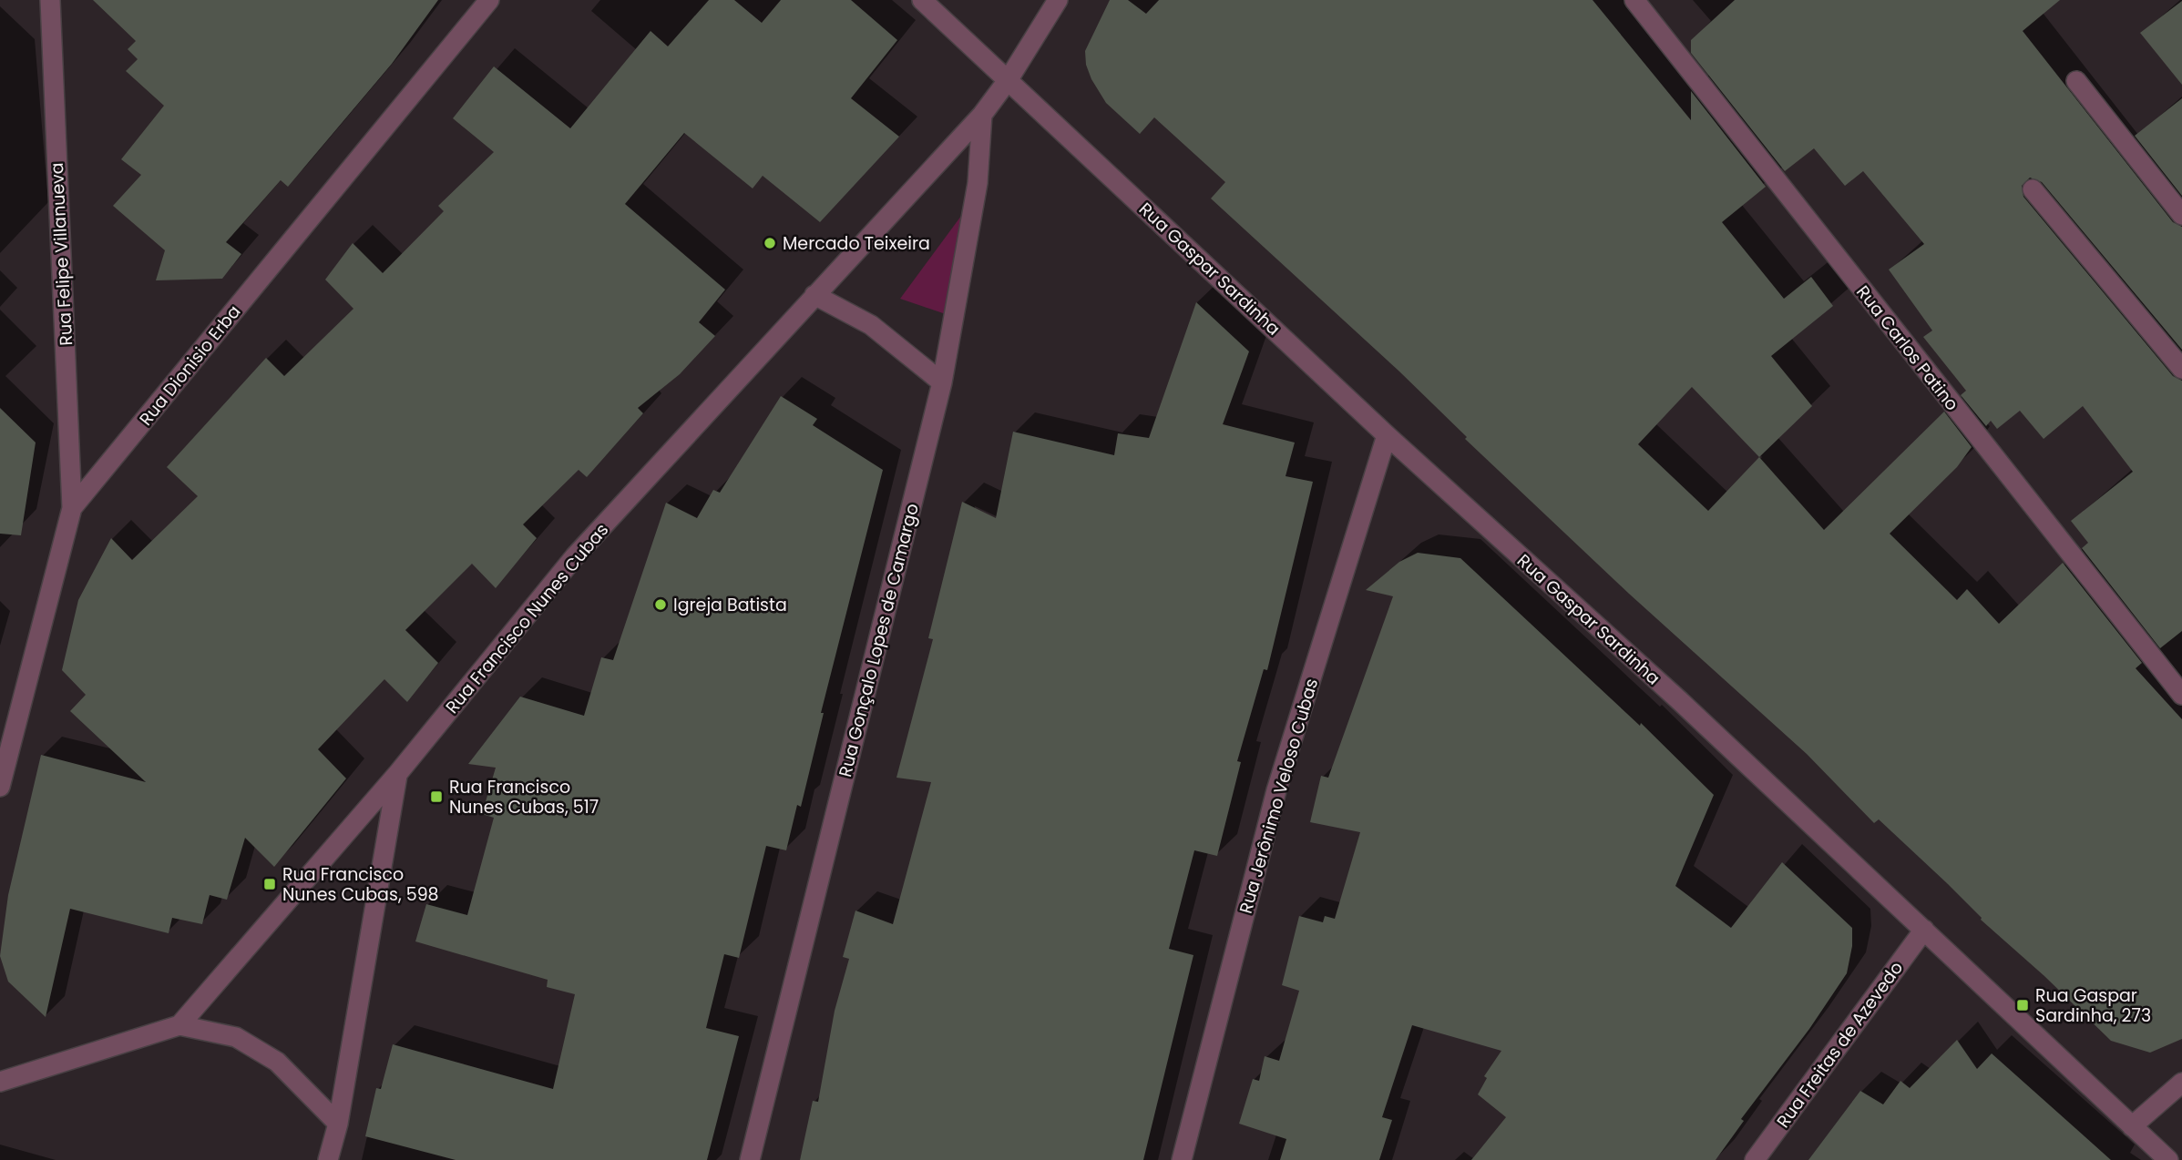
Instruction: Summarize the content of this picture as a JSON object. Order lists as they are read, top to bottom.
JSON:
{
  "streets": {
    "street": [
      "Rua Felipe Villanueva",
      "Rua Gaspar Sardinha",
      "Rua Carlos Patino",
      "Rua Dionisio Erba",
      "Rua Francisco Nunes Cubas",
      "Rua Gonçalo Lopes de Camargo",
      "Rua Jerônimo Veloso Cubas",
      "Rua Freitas de Azevedo"
    ]
  },
  "crossings": [
    ["Rua Felipe Villanueva", "Rua Dionisio Erba"],
    ["Rua Gaspar Sardinha", "Rua Francisco Nunes Cubas"],
    ["Rua Gaspar Sardinha", "Rua Jerônimo Veloso Cubas"],
    ["Rua Gaspar Sardinha", "Rua Freitas de Azevedo"],
    ["Rua Francisco Nunes Cubas", "Rua Gonçalo Lopes de Camargo"]
  ],
  "places": {
    "other": ["Mercado Teixeira", "Igreja Batista"],
    "transit": ["Rua Francisco Nunes Cubas, 517", "Rua Francisco Nunes Cubas, 598", "Rua Gaspar Sardinha, 273"]
  }
}
